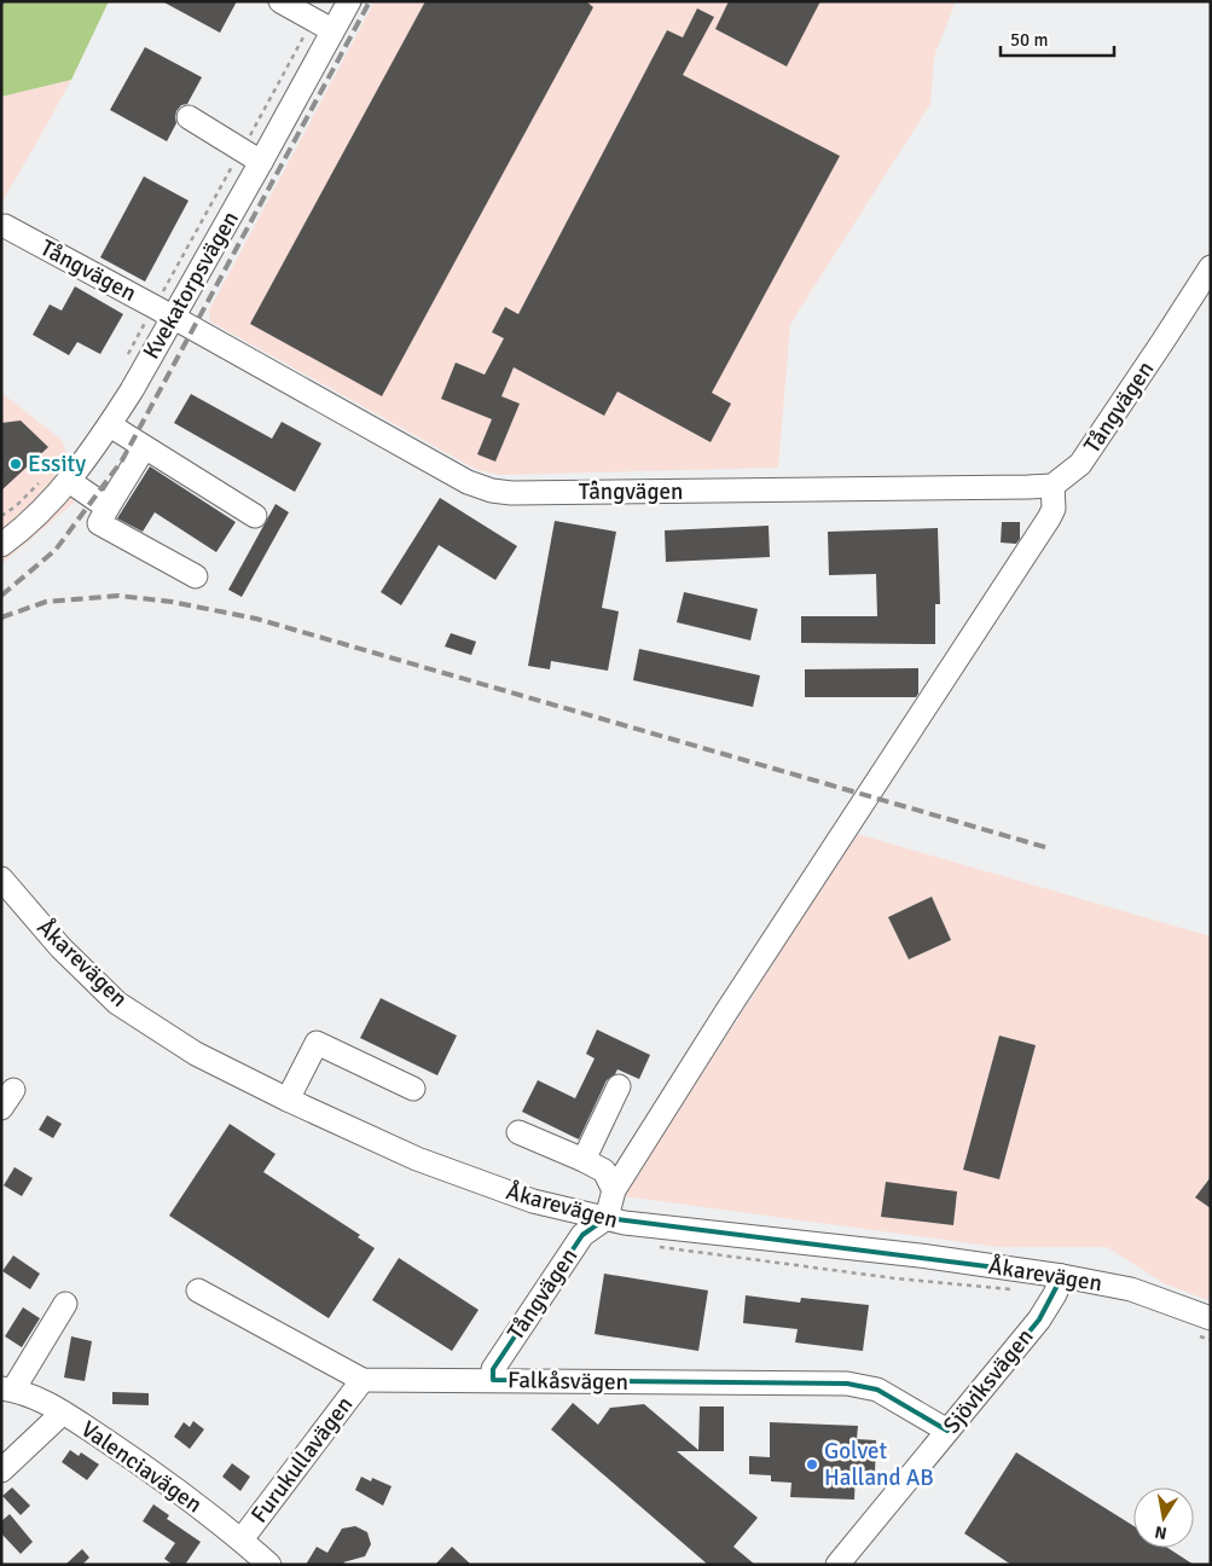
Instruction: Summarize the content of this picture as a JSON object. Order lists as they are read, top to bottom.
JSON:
{
  "streets": {
    "street": [
      "Tångvägen",
      "Kvekatorpsvägen",
      "Åkarevägen",
      "Falkåsvägen",
      "Sjöviksvägen",
      "Furukullavägen",
      "Valenciavägen"
    ]
  },
  "crossings": [
    ["Tångvägen", "Kvekatorpsvägen"],
    ["Tångvägen", "Åkarevägen"],
    ["Tångvägen", "Falkåsvägen"],
    ["Åkarevägen", "Sjöviksvägen"],
    ["Falkåsvägen", "Sjöviksvägen"],
    ["Falkåsvägen", "Furukullavägen"],
    ["Furukullavägen", "Valenciavägen"]
  ],
  "places": ["Essity", "Golvet Halland AB"],
  "scale_bar": "50 m",
  "north": "bottom"
}
